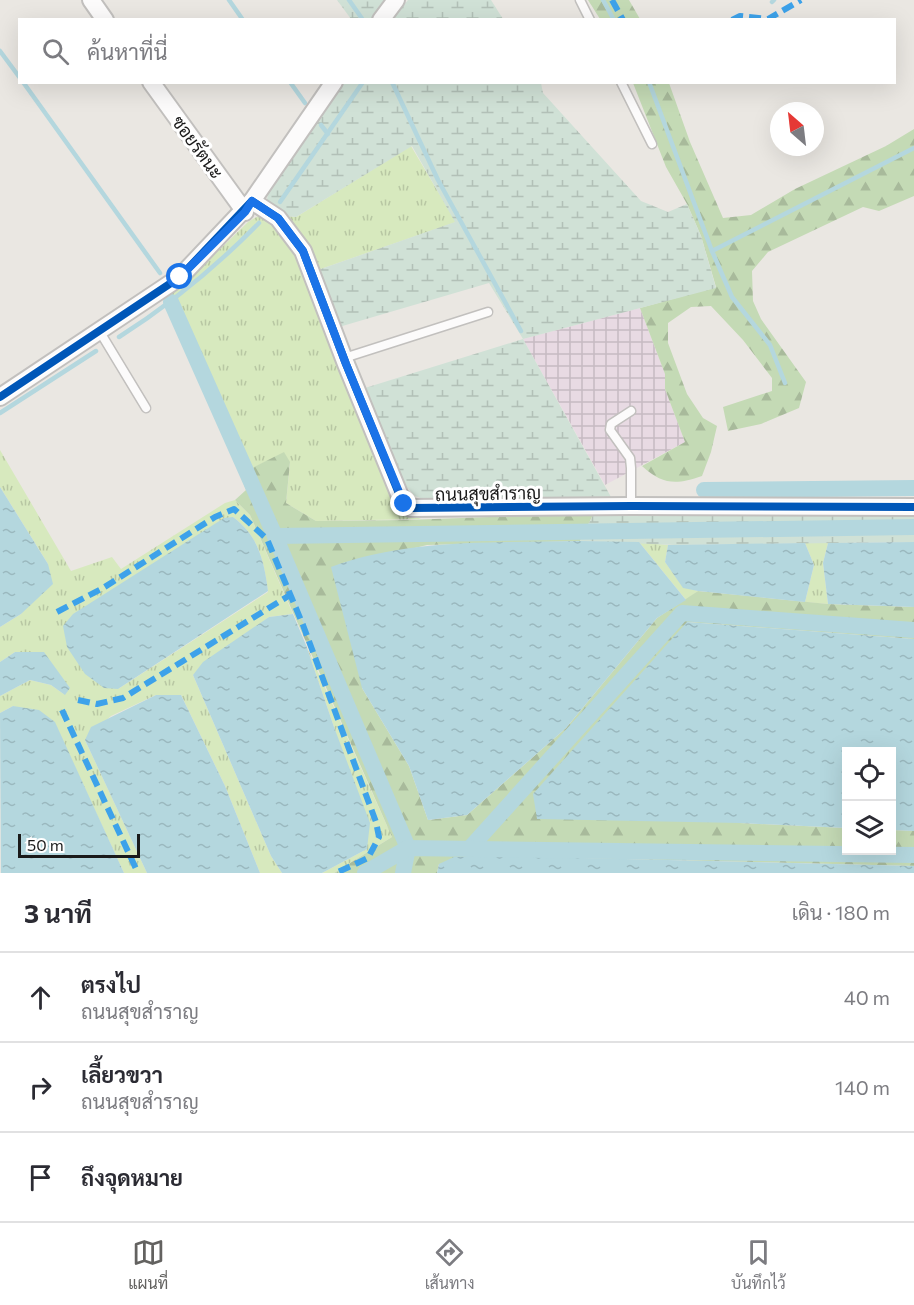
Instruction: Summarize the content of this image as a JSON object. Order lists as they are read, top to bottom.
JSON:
{
  "streets": {
    "street": ["ซอยรัตนะ", "ถนนสุขสำราญ"]
  },
  "crossings": [
    ["ซอยรัตนะ", "ถนนสุขสำราญ"]
  ],
  "scale_bar": "50 m",
  "north": "top left",
  "page": {
    "search": "ค้นหาที่นี่",
    "scale": "50 m",
    "heading": ["3 นาที", "เดิน · 180 m"],
    "list": [
      ["ตรงไป", "ถนนสุขสำราญ", "40 m"],
      ["เลี้ยวขวา", "ถนนสุขสำราญ", "140 m"],
      "ถึงจุดหมาย"
    ],
    "nav": ["แผนที่", "เส้นทาง", "บันทึกไว้"]
  }
}
